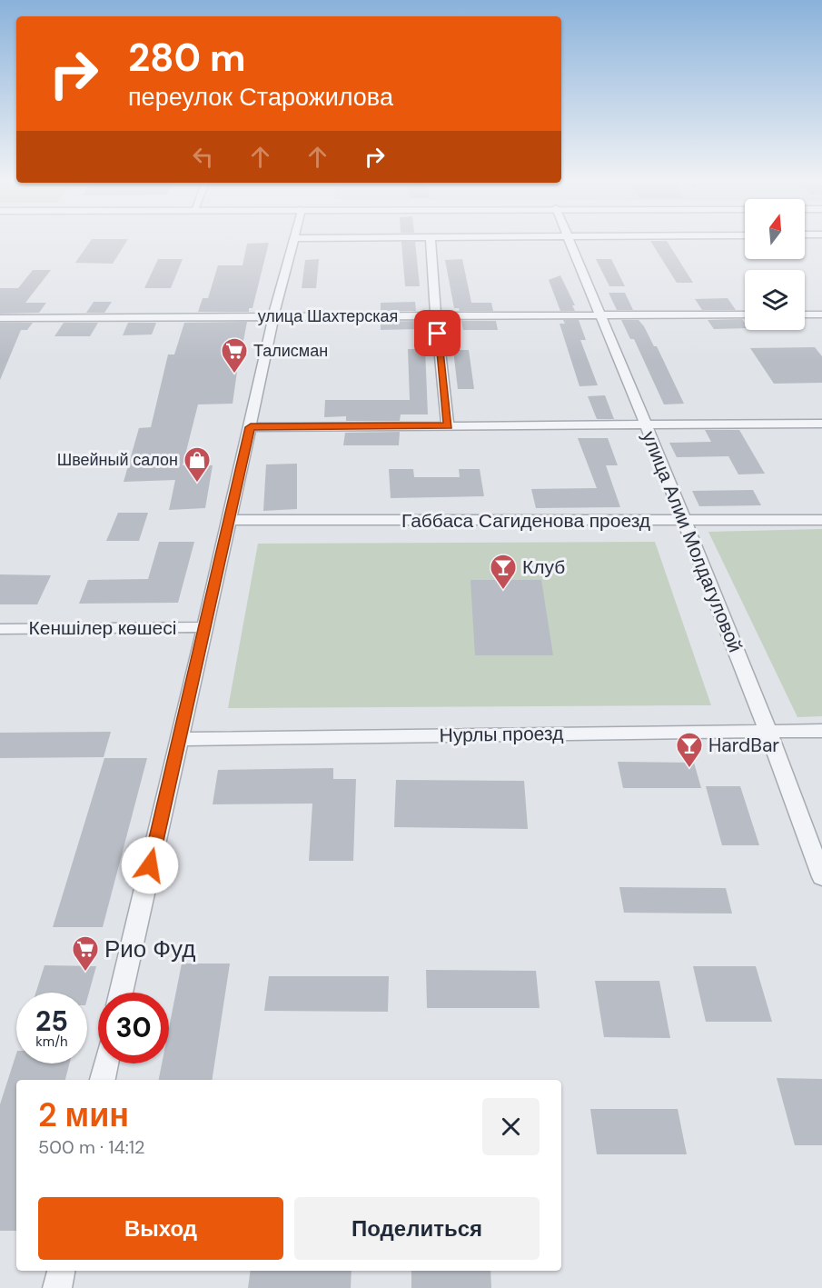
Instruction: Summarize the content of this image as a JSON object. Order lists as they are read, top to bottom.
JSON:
{
  "streets": {
    "street": [
      "улица Шахтерская",
      "Габбаса Сагиденова проезд",
      "улица Алии Молдагуловой",
      "Кеншілер көшесі",
      "Нурлы проезд"
    ]
  },
  "crossings": [
    ["улица Шахтерская", "улица Алии Молдагуловой"],
    ["Габбаса Сагиденова проезд", "улица Алии Молдагуловой"],
    ["улица Алии Молдагуловой", "Нурлы проезд"]
  ],
  "places": {
    "supermarket": ["Талисман", "Рио Фуд"],
    "shop": ["Швейный салон"],
    "bar": ["Клуб", "HardBar"]
  },
  "north": "top",
  "page": {
    "turn": ["280 m", "переулок Старожилова"],
    "speed": "25 km/h",
    "limit": "30",
    "heading": ["2 мин", "500 m · 14:12"],
    "buttons": ["Выход", "Поделиться"]
  }
}
